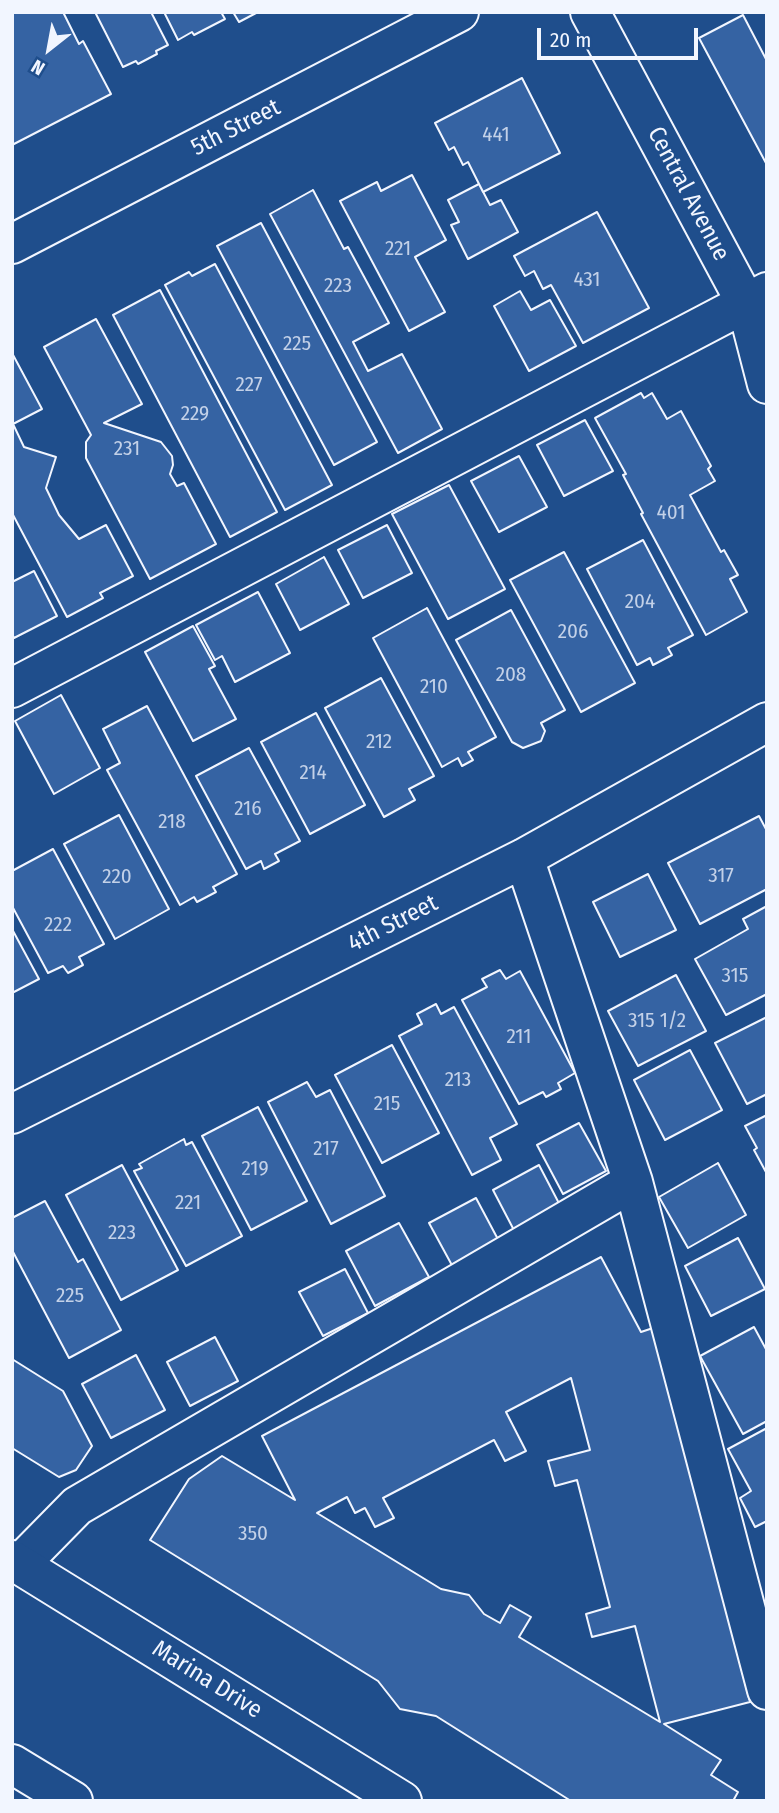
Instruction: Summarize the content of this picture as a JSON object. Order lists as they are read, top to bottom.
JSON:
{
  "streets": {
    "street": [
      "5th Street",
      "Central Avenue",
      "4th Street",
      "Marina Drive"
    ]
  },
  "house_numbers": [
    "441",
    "221",
    "431",
    "223",
    "225",
    "227",
    "229",
    "231",
    "401",
    "204",
    "206",
    "208",
    "210",
    "212",
    "214",
    "216",
    "218",
    "317",
    "220",
    "222",
    "315",
    "315 1/2",
    "211",
    "213",
    "215",
    "217",
    "219",
    "221",
    "223",
    "225",
    "350"
  ],
  "scale_bar": "20 m",
  "north": "bottom left"
}
